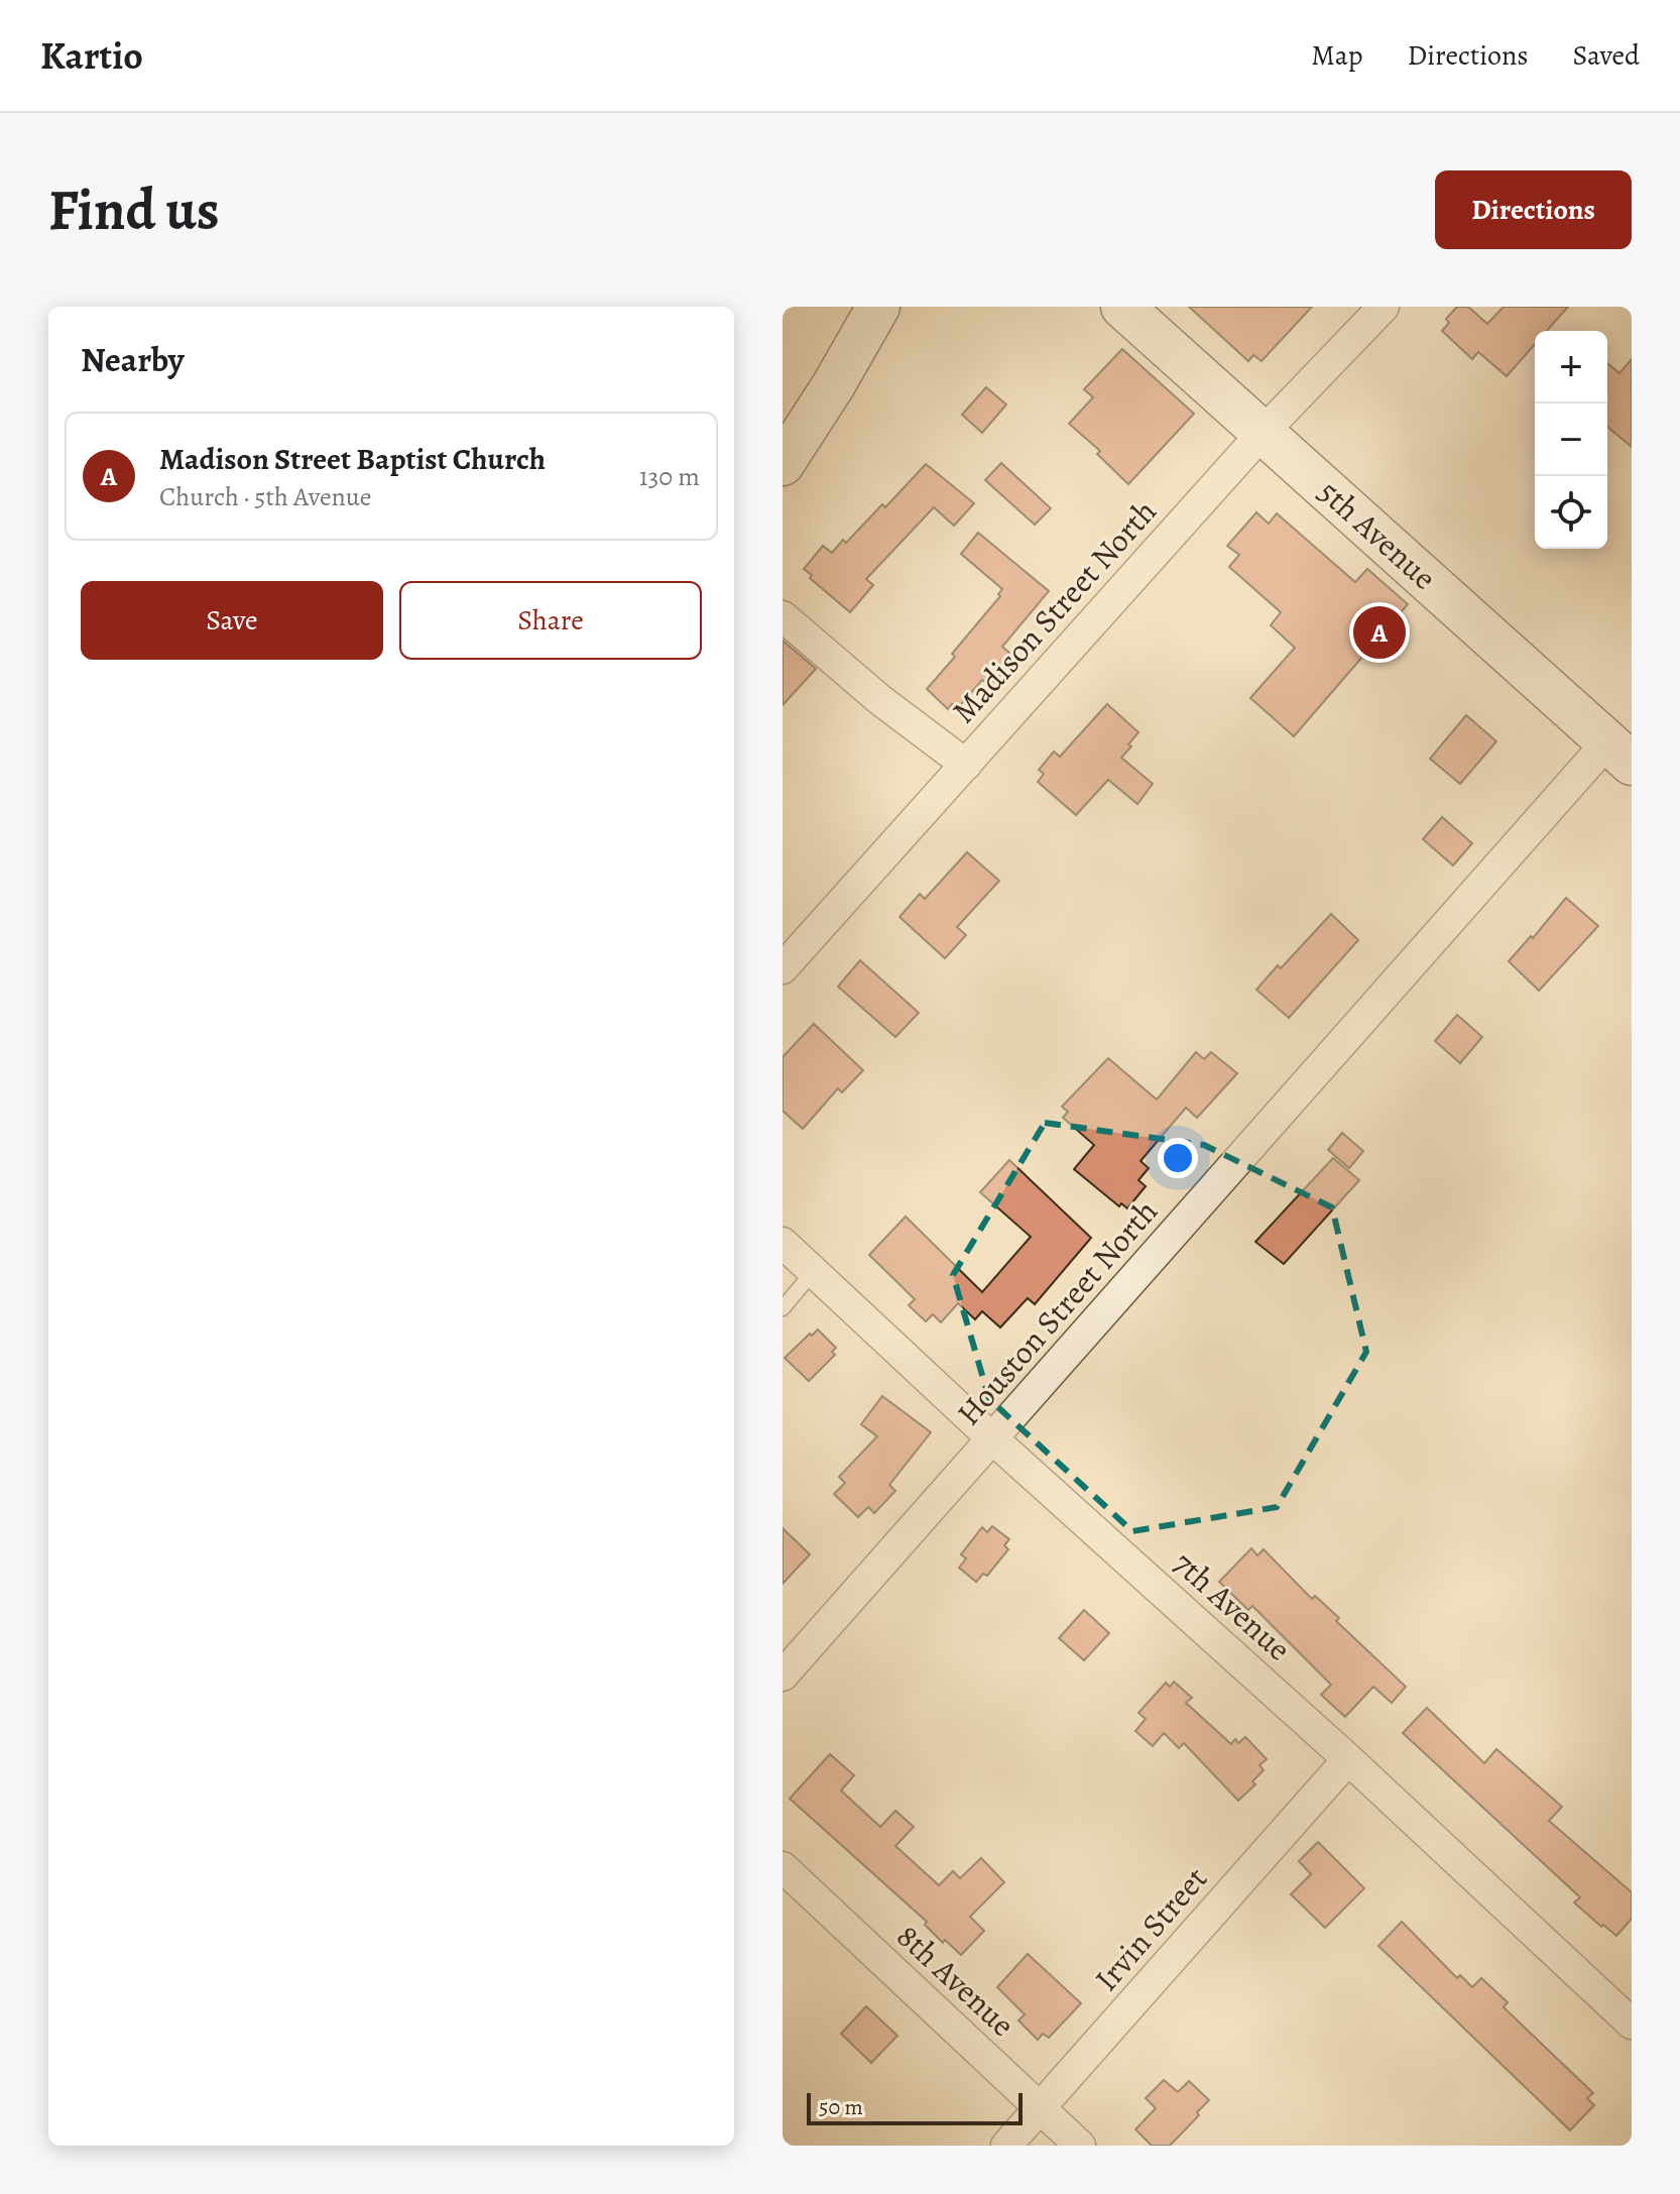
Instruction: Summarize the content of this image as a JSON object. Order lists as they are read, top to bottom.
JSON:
{
  "streets": {
    "street": [
      "5th Avenue",
      "Madison Street North",
      "Houston Street North",
      "7th Avenue",
      "Irvin Street",
      "8th Avenue"
    ]
  },
  "crossings": [
    ["5th Avenue", "Madison Street North"],
    ["5th Avenue", "Houston Street North"],
    ["Houston Street North", "7th Avenue"],
    ["7th Avenue", "Irvin Street"],
    ["Irvin Street", "8th Avenue"]
  ],
  "scale_bar": "50 m",
  "page": {
    "header": "Kartio",
    "nav": ["Map", "Directions", "Saved"],
    "buttons": [
      "Directions",
      ["Save", "Share"]
    ],
    "title": "Find us",
    "heading": "Nearby",
    "map_buttons": ["+", "−"],
    "list": [
      {
        "mark": "A",
        "name": "Madison Street Baptist Church",
        "note": "Church · 5th Avenue",
        "value": "130 m"
      }
    ],
    "pins": "A",
    "scale": "50 m"
  }
}
